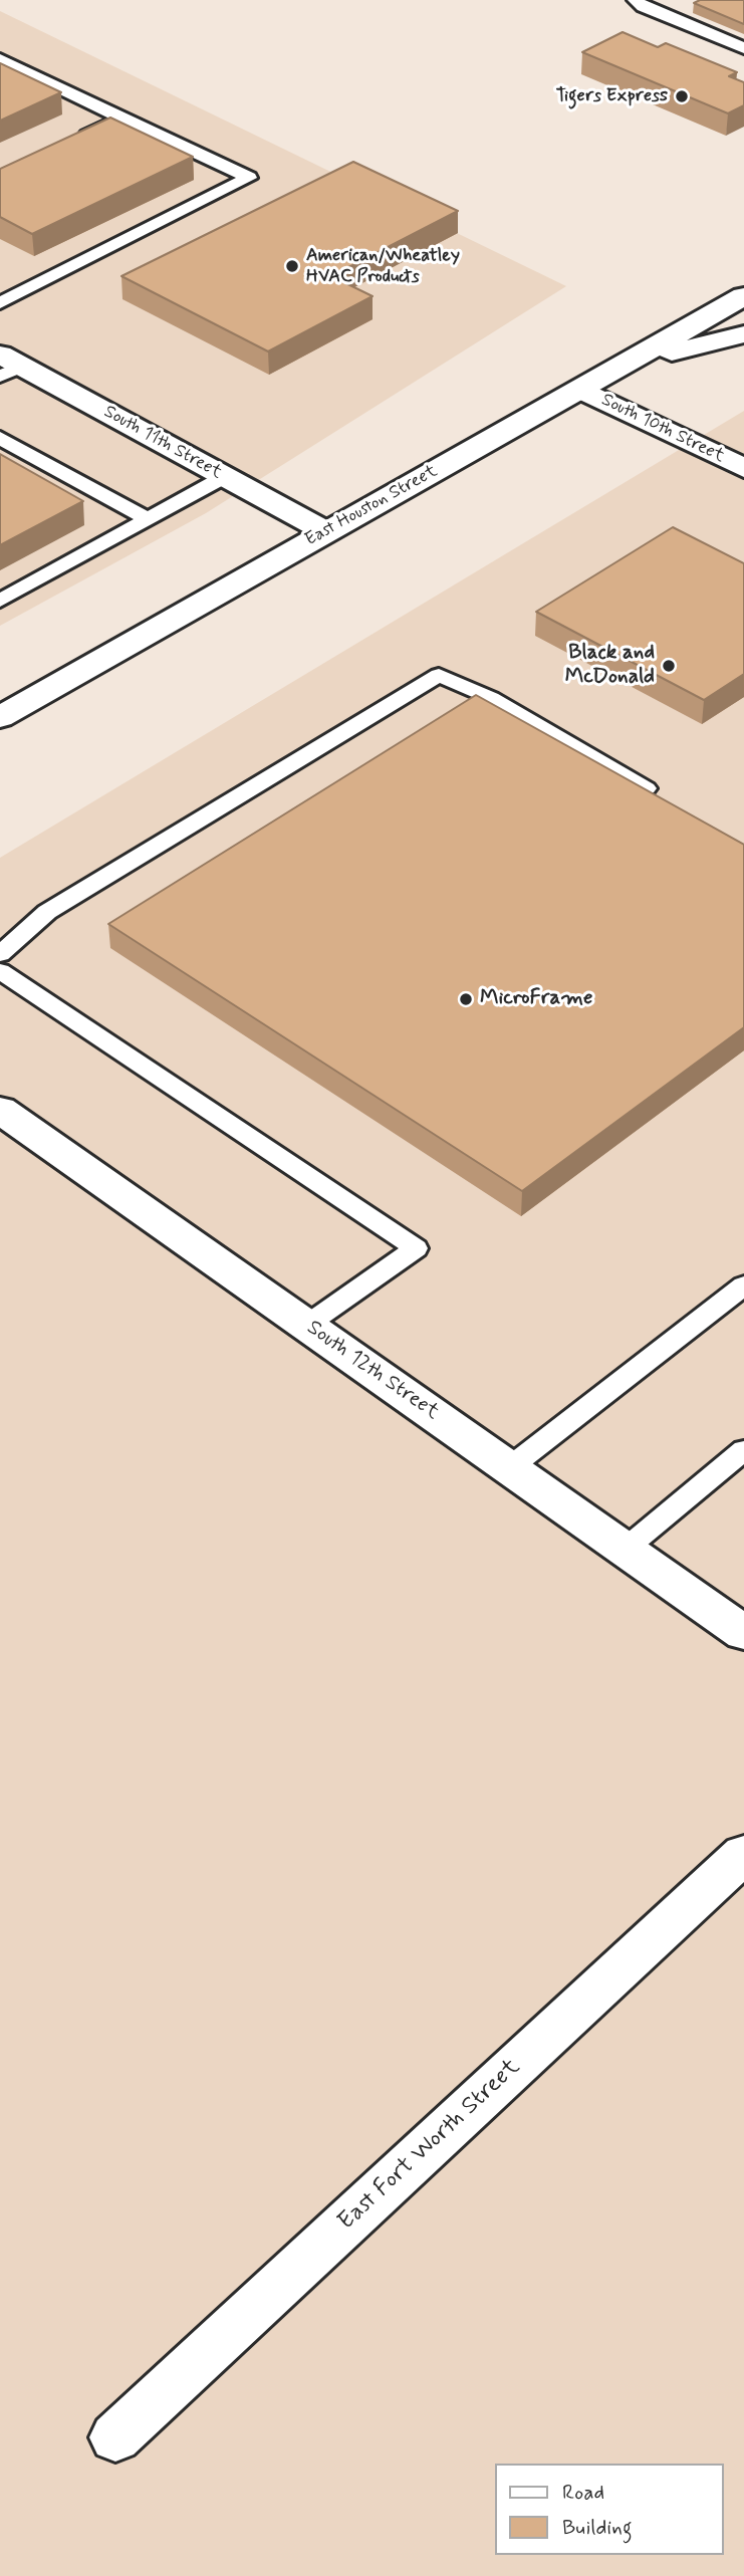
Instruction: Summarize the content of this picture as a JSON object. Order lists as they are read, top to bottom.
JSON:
{
  "streets": {
    "street": [
      "South 10th Street",
      "South 11th Street",
      "East Houston Street",
      "South 12th Street",
      "East Fort Worth Street"
    ]
  },
  "crossings": [
    ["South 10th Street", "East Houston Street"],
    ["South 11th Street", "East Houston Street"]
  ],
  "places": [
    "Tigers Express",
    "American/Wheatley HVAC Products",
    "Black and McDonald",
    "MicroFrame"
  ],
  "legend": ["Road", "Building"]
}
